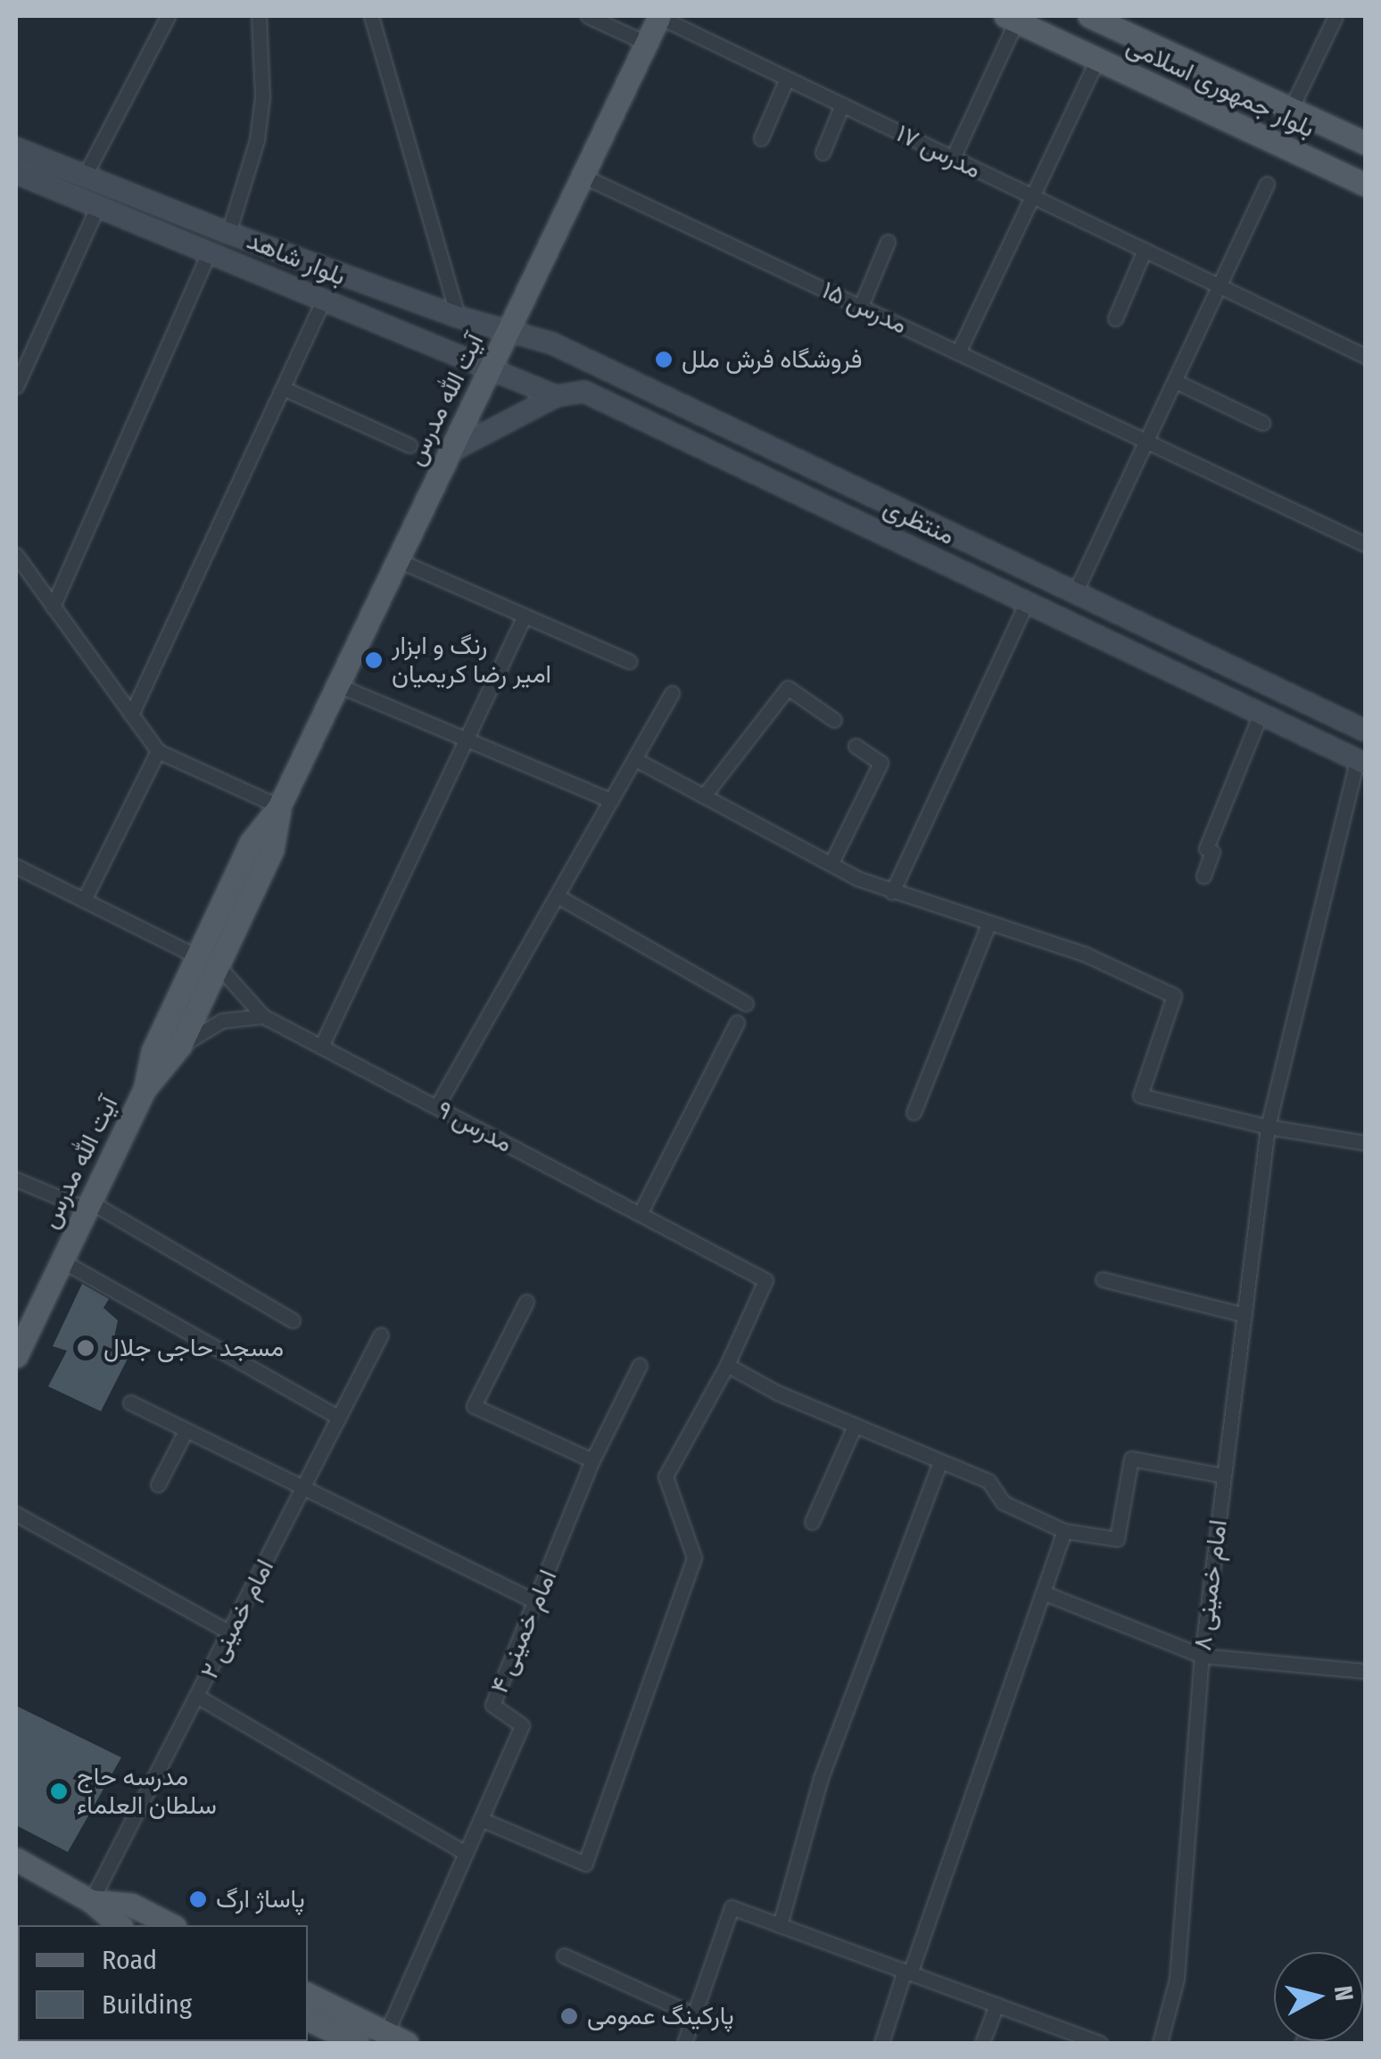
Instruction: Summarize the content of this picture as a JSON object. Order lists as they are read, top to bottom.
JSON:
{
  "streets": {
    "main road": ["بلوار جمهوری اسلامی", "آیت الله مدرس"],
    "street": [
      "مدرس ۱۷",
      "بلوار شاهد",
      "مدرس ۱۵",
      "منتظری",
      "مدرس ۹",
      "امام خمینی ۸",
      "امام خمینی ۲",
      "امام خمینی ۴"
    ]
  },
  "crossings": [
    ["مدرس ۱۷", "آیت الله مدرس"],
    ["بلوار شاهد", "آیت الله مدرس"],
    ["بلوار شاهد", "منتظری"],
    ["مدرس ۱۵", "آیت الله مدرس"],
    ["آیت الله مدرس", "منتظری"],
    ["منتظری", "امام خمینی ۸"]
  ],
  "places": [
    "فروشگاه فرش ملل",
    "رنگ و ابزار امیر رضا کریمیان",
    "مسجد حاجی جلال",
    "مدرسه حاج سلطان العلماء",
    "پاساژ ارگ",
    "پارکینگ عمومی"
  ],
  "legend": ["Road", "Building"],
  "north": "right"
}
